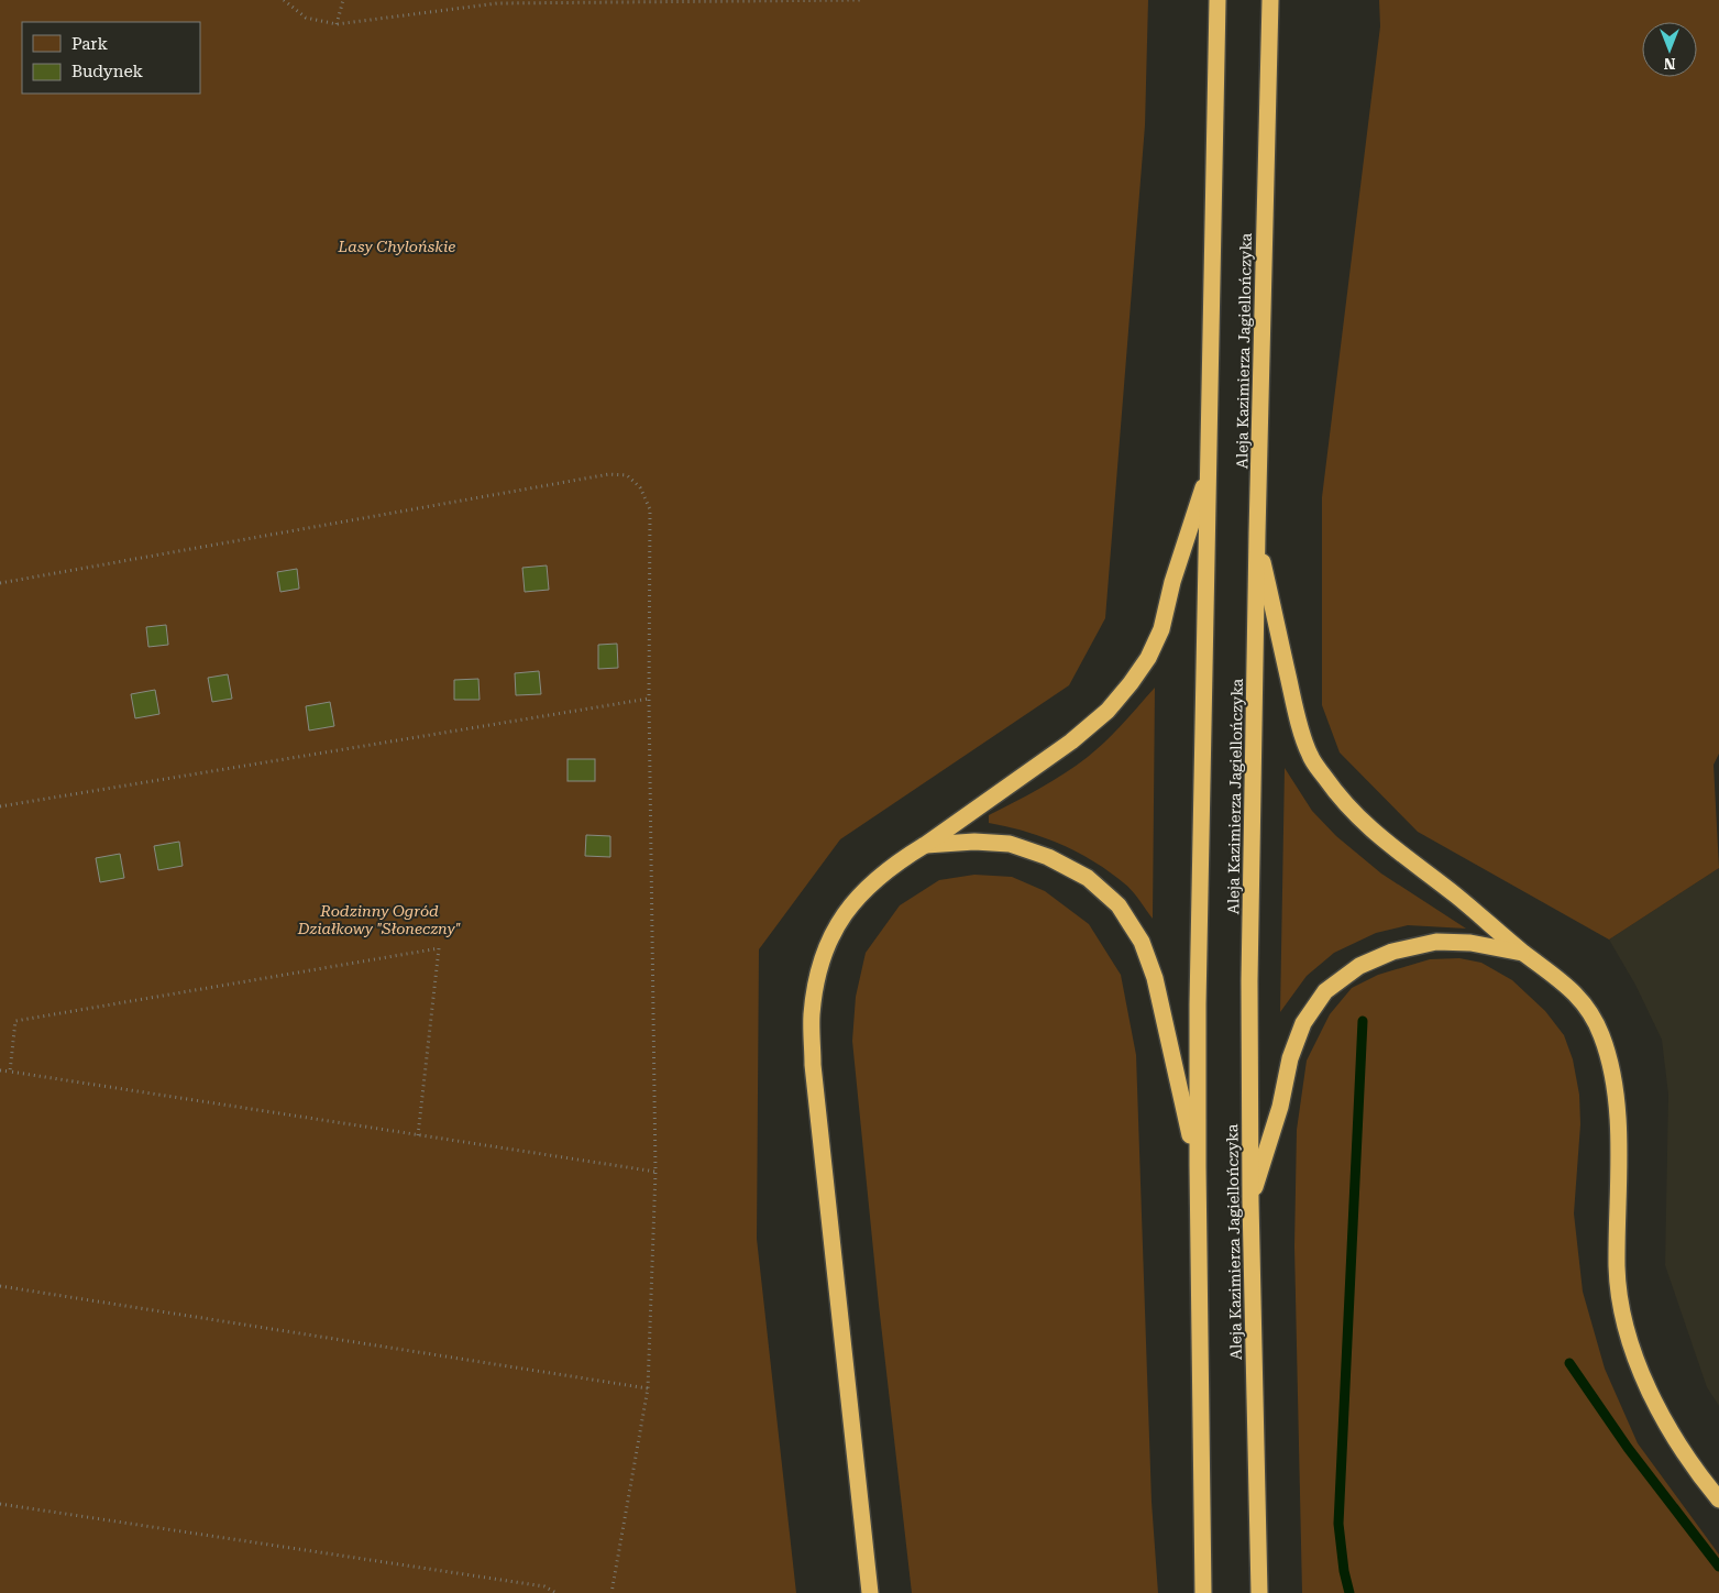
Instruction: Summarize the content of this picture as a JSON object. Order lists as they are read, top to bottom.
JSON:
{
  "streets": {
    "highway": ["Aleja Kazimierza Jagiellończyka"]
  },
  "parks": ["Lasy Chylońskie", "Rodzinny Ogród Działkowy \"Słoneczny\""],
  "legend": ["Park", "Budynek"],
  "north": "bottom"
}
